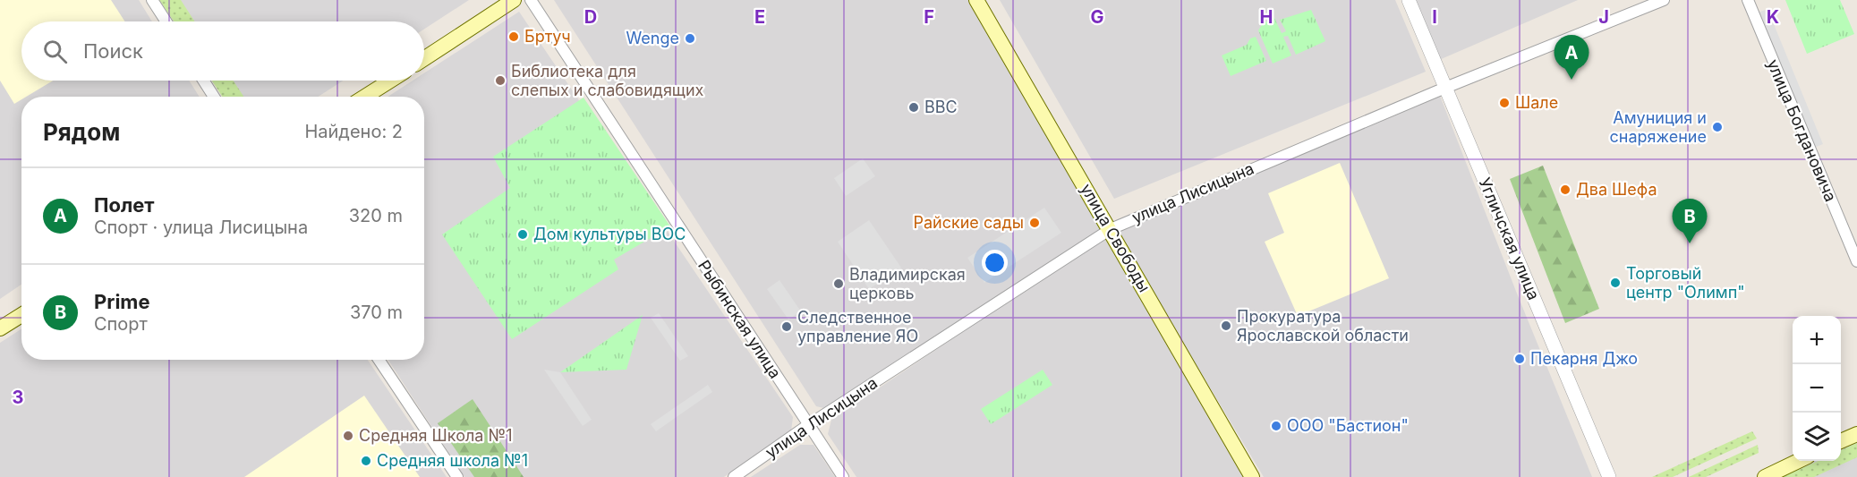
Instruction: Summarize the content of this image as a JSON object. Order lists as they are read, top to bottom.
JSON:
{
  "streets": {
    "main road": ["улица Свободы"],
    "street": [
      "улица Богдановича",
      "улица Лисицына",
      "Угличская улица",
      "Рыбинская улица"
    ]
  },
  "crossings": [
    ["улица Лисицына", "улица Свободы"],
    ["улица Лисицына", "Угличская улица"],
    ["улица Лисицына", "Рыбинская улица"]
  ],
  "places": [
    "Бртуч",
    "Wenge",
    "Библиотека для слепых и слабовидящих",
    "Шале",
    "ВВС",
    "Амуниция и снаряжение",
    "Два Шефа",
    "Райские сады",
    "Дом культуры ВОС",
    "Торговый центр \"Олимп\"",
    "Владимирская церковь",
    "Прокуратура Ярославской области",
    "Следственное управление ЯО",
    "Пекарня Джо",
    "ООО \"Бастион\"",
    "Средняя Школа №1",
    "Средняя школа №1"
  ],
  "page": {
    "search": "Поиск",
    "pins": ["A", "B"],
    "heading": ["Рядом", "Найдено: 2"],
    "list": [
      {
        "mark": "A",
        "name": "Полет",
        "note": "Спорт · улица Лисицына",
        "value": "320 m"
      },
      {
        "mark": "B",
        "name": "Prime",
        "note": "Спорт",
        "value": "370 m"
      }
    ],
    "map_buttons": ["+", "−"]
  },
  "grid": {
    "columns": [
      "D",
      "E",
      "F",
      "G",
      "H",
      "I",
      "J",
      "K"
    ],
    "rows": ["3"]
  }
}
